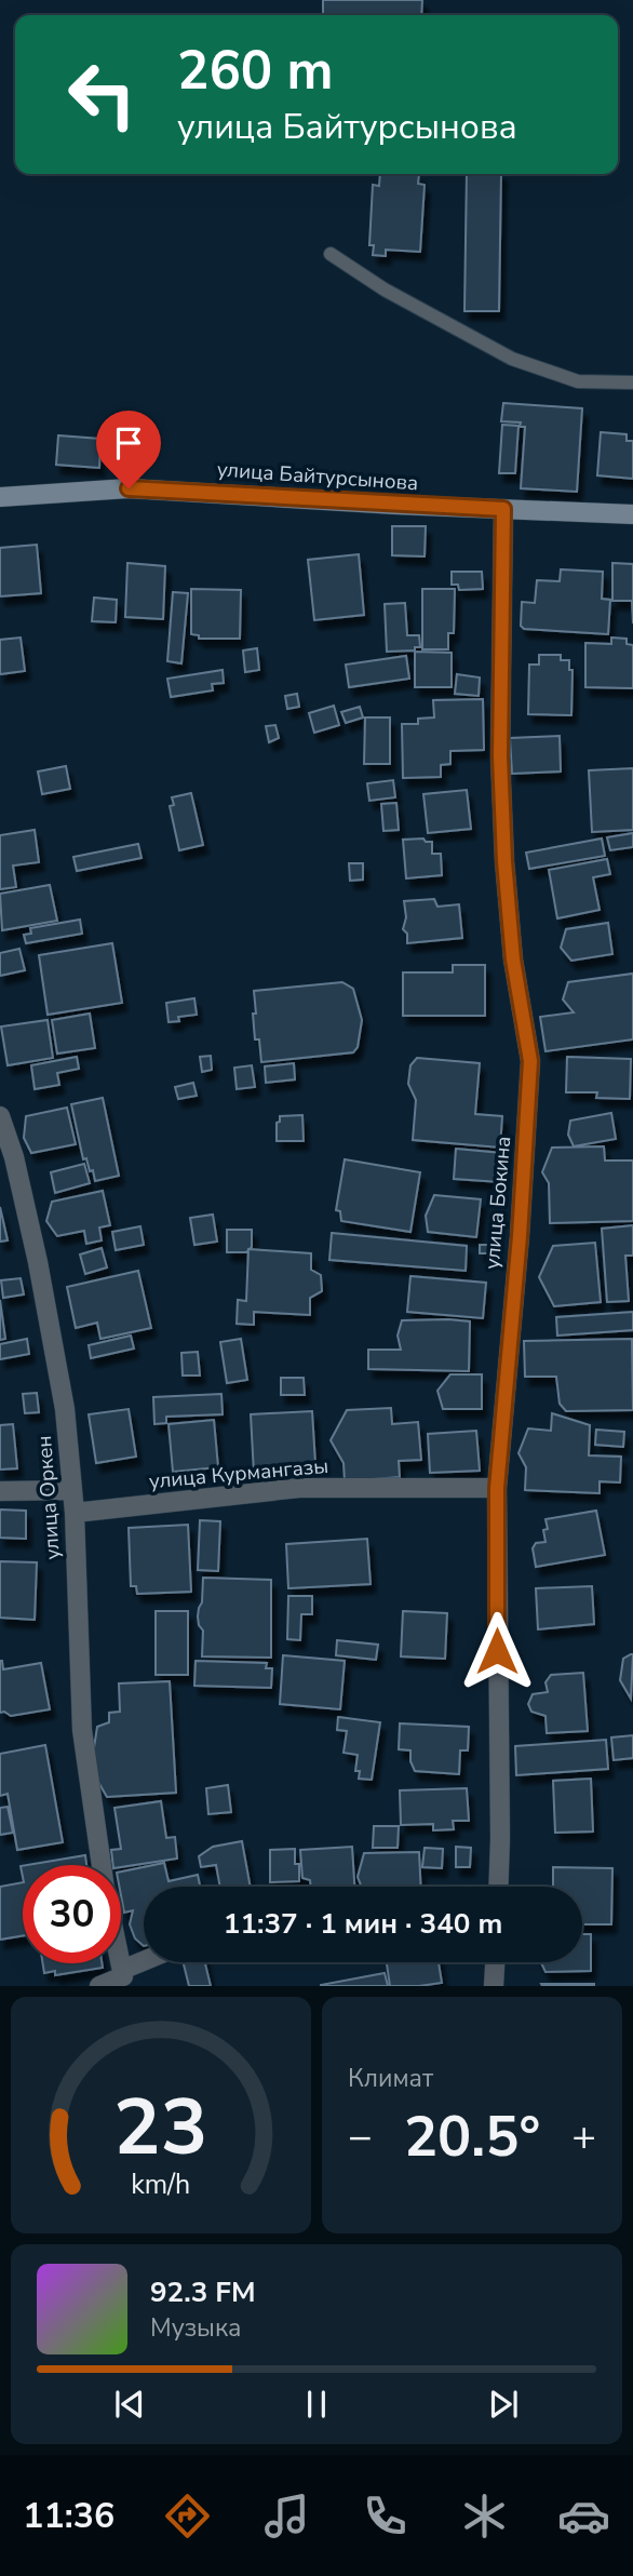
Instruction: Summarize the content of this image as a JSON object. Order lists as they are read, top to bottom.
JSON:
{
  "streets": {
    "street": [
      "улица Байтурсынова",
      "улица Бокина",
      "улица Курмангазы",
      "улица Оркен"
    ]
  },
  "crossings": [
    ["улица Байтурсынова", "улица Бокина"],
    ["улица Бокина", "улица Курмангазы"],
    ["улица Курмангазы", "улица Оркен"]
  ],
  "page": {
    "turn": ["260 m", "улица Байтурсынова"],
    "limit": "30",
    "trip": "11:37 · 1 мин · 340 m",
    "tile": "Климат",
    "heat": ["−", "20.5°", "+"],
    "song": ["92.3 FM", "Музыка"],
    "tabs": "11:36",
    "gauge": ["23", "km/h"]
  }
}
